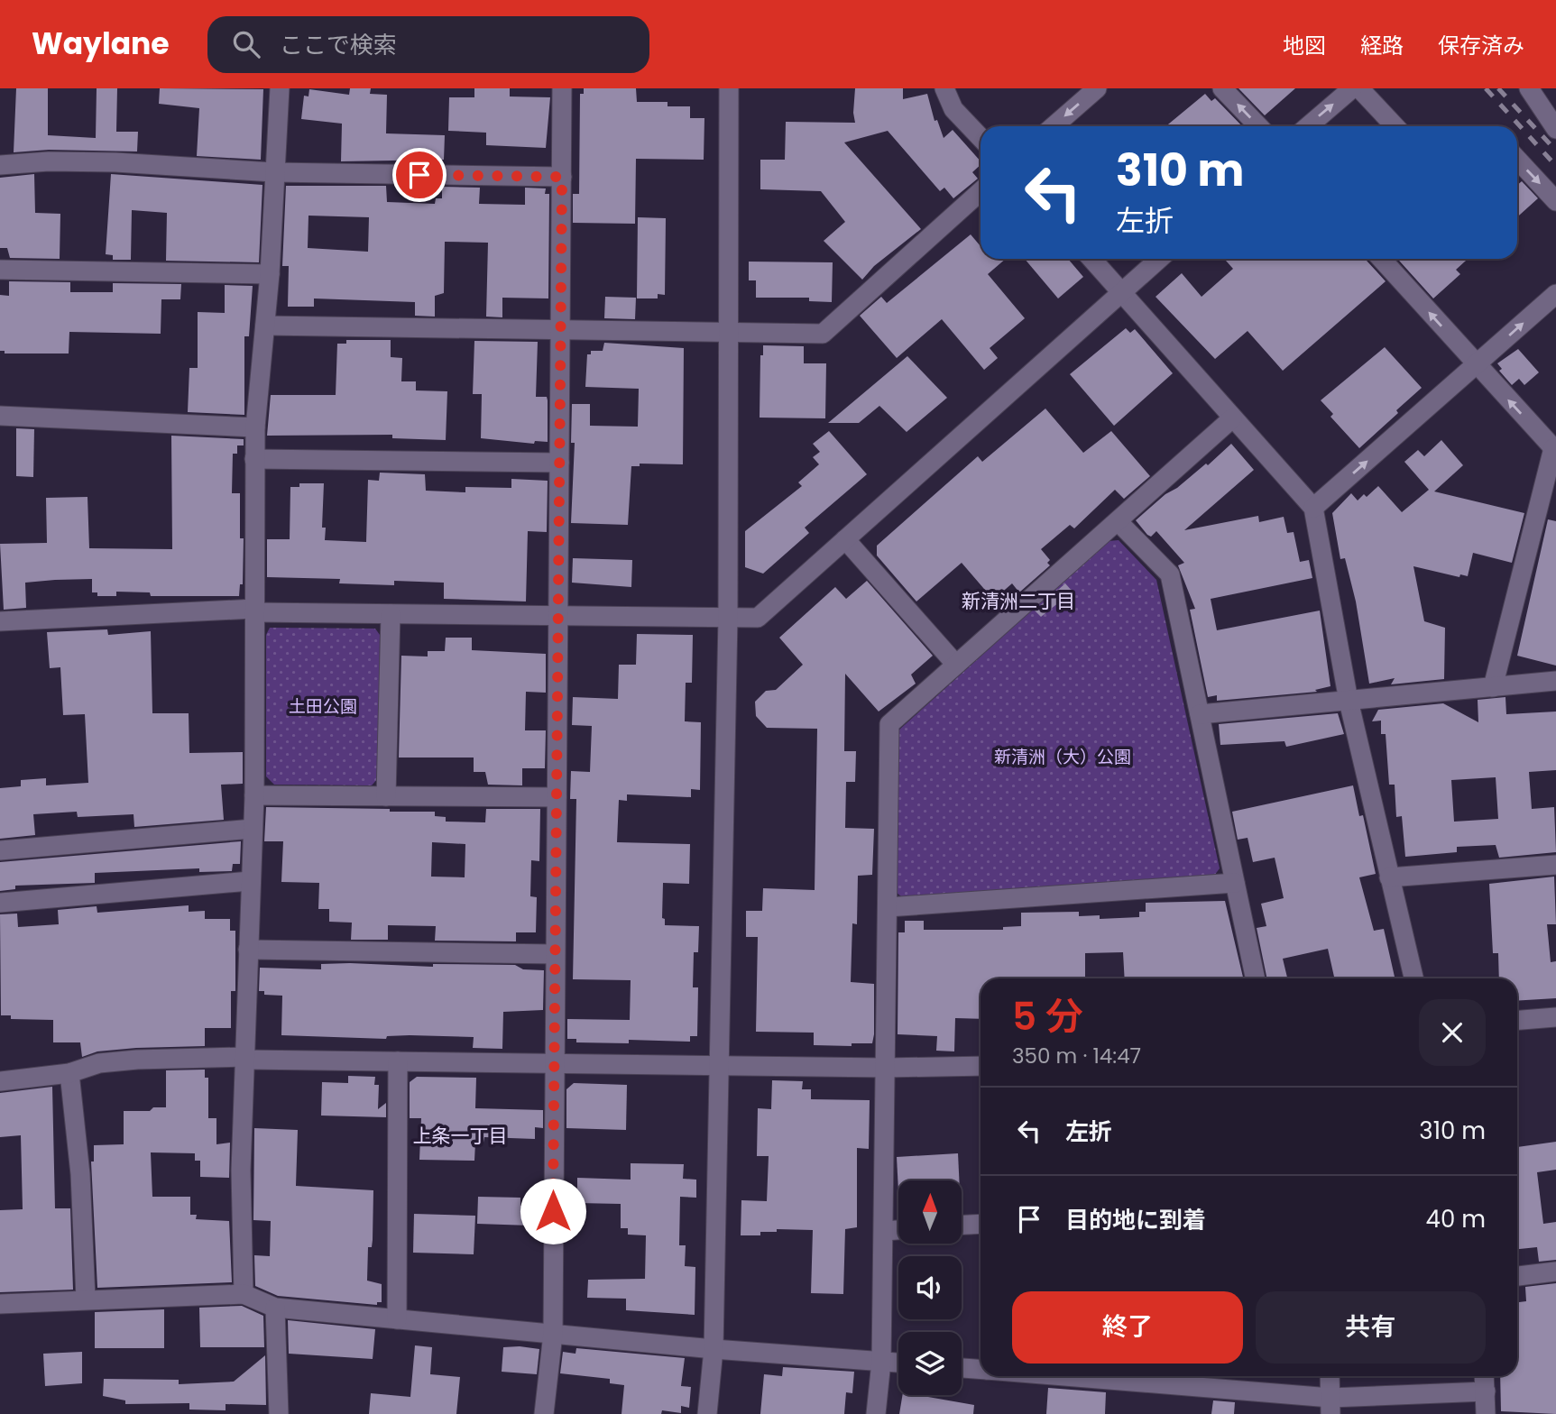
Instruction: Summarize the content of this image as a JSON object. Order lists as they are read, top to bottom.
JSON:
{
  "districts": ["新清洲二丁目", "上条一丁目"],
  "parks": ["土田公園", "新清洲（大）公園"],
  "north": "top",
  "page": {
    "header": "Waylane",
    "search": "ここで検索",
    "nav": ["地図", "経路", "保存済み"],
    "turn": ["310 m", "左折"],
    "heading": ["5 分", "350 m · 14:47"],
    "list": [
      {
        "name": "左折",
        "value": "310 m"
      },
      {
        "name": "目的地に到着",
        "value": "40 m"
      }
    ],
    "buttons": ["終了", "共有"]
  }
}
